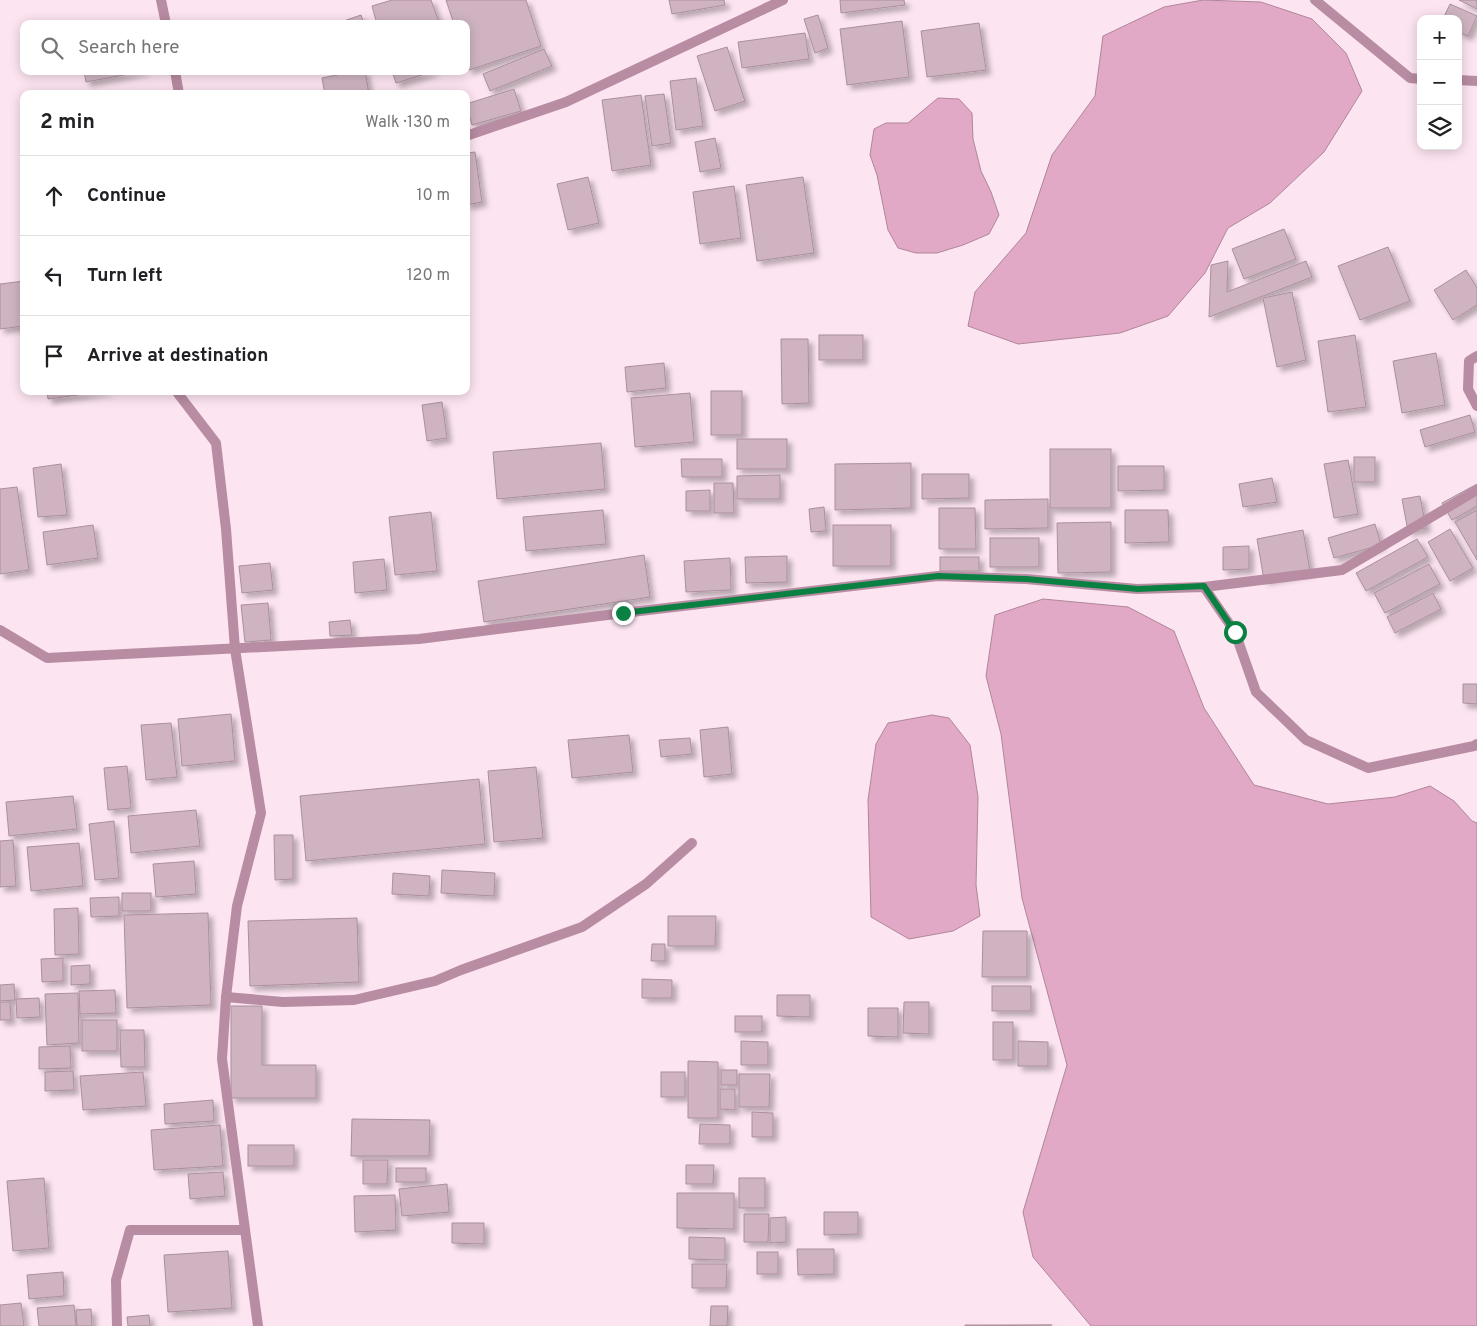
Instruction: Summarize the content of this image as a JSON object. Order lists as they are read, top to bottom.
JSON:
{
  "page": {
    "map_buttons": ["+", "−"],
    "search": "Search here",
    "heading": ["2 min", "Walk · 130 m"],
    "list": [
      ["Continue", "10 m"],
      ["Turn left", "120 m"],
      "Arrive at destination"
    ]
  }
}
